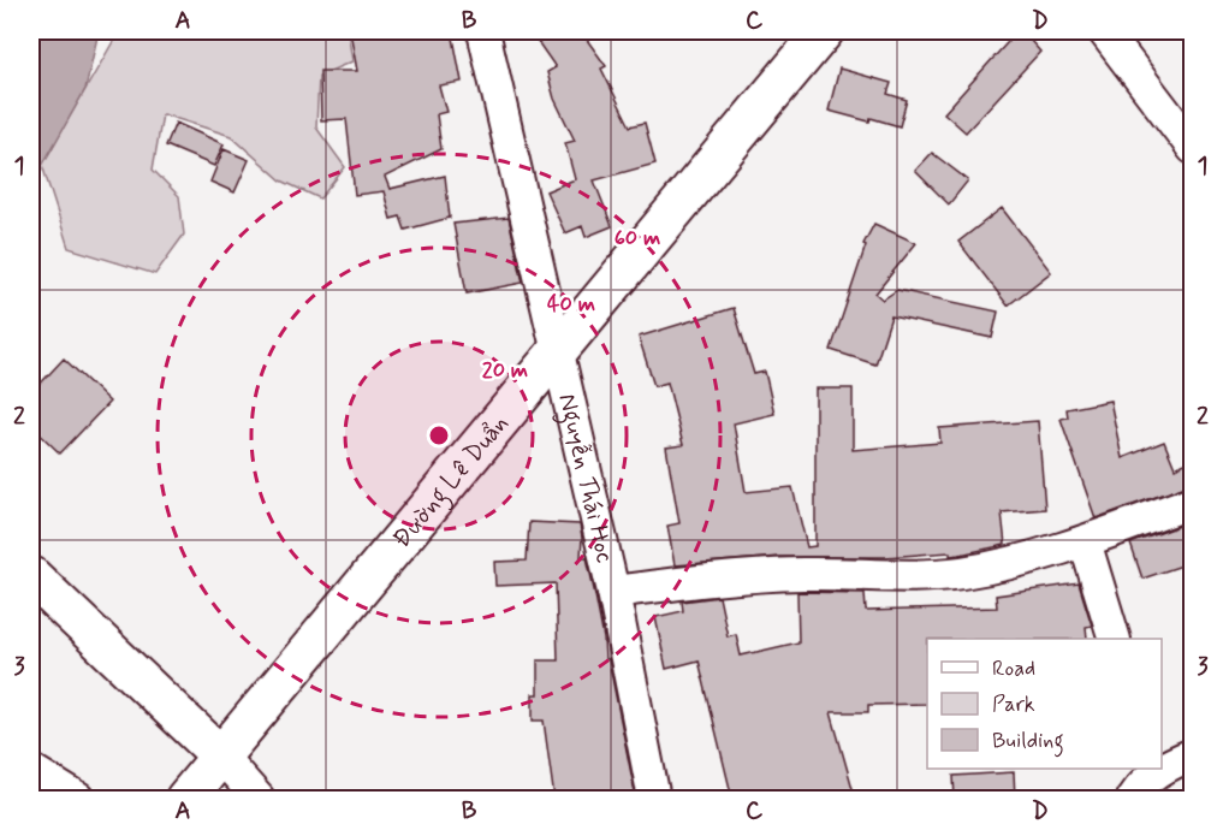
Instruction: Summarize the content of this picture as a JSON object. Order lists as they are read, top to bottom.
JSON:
{
  "streets": {
    "street": ["Nguyễn Thái Học", "Đường Lê Duẩn"]
  },
  "crossings": [
    ["Nguyễn Thái Học", "Đường Lê Duẩn"]
  ],
  "legend": ["Road", "Park", "Building"],
  "grid": {
    "columns": [
      "A",
      "B",
      "C",
      "D"
    ],
    "rows": ["1", "2", "3"]
  },
  "rings": ["60 m", "40 m", "20 m"]
}
